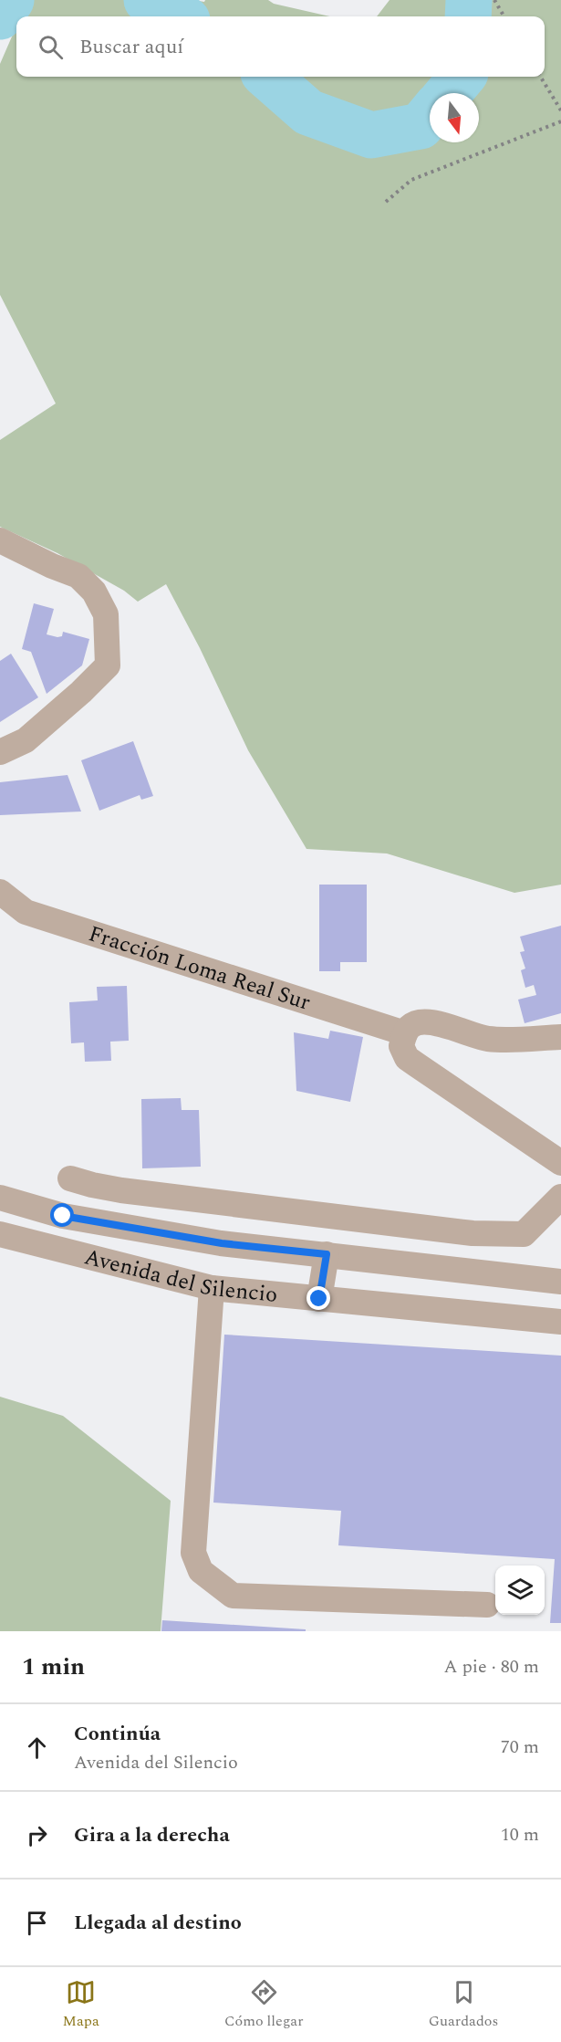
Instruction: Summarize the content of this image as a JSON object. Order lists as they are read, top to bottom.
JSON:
{
  "streets": {
    "street": ["Fracción Loma Real Sur", "Avenida del Silencio"]
  },
  "north": "bottom",
  "page": {
    "search": "Buscar aquí",
    "heading": ["1 min", "A pie · 80 m"],
    "list": [
      ["Continúa", "Avenida del Silencio", "70 m"],
      ["Gira a la derecha", "10 m"],
      "Llegada al destino"
    ],
    "nav": ["Mapa", "Cómo llegar", "Guardados"]
  }
}
